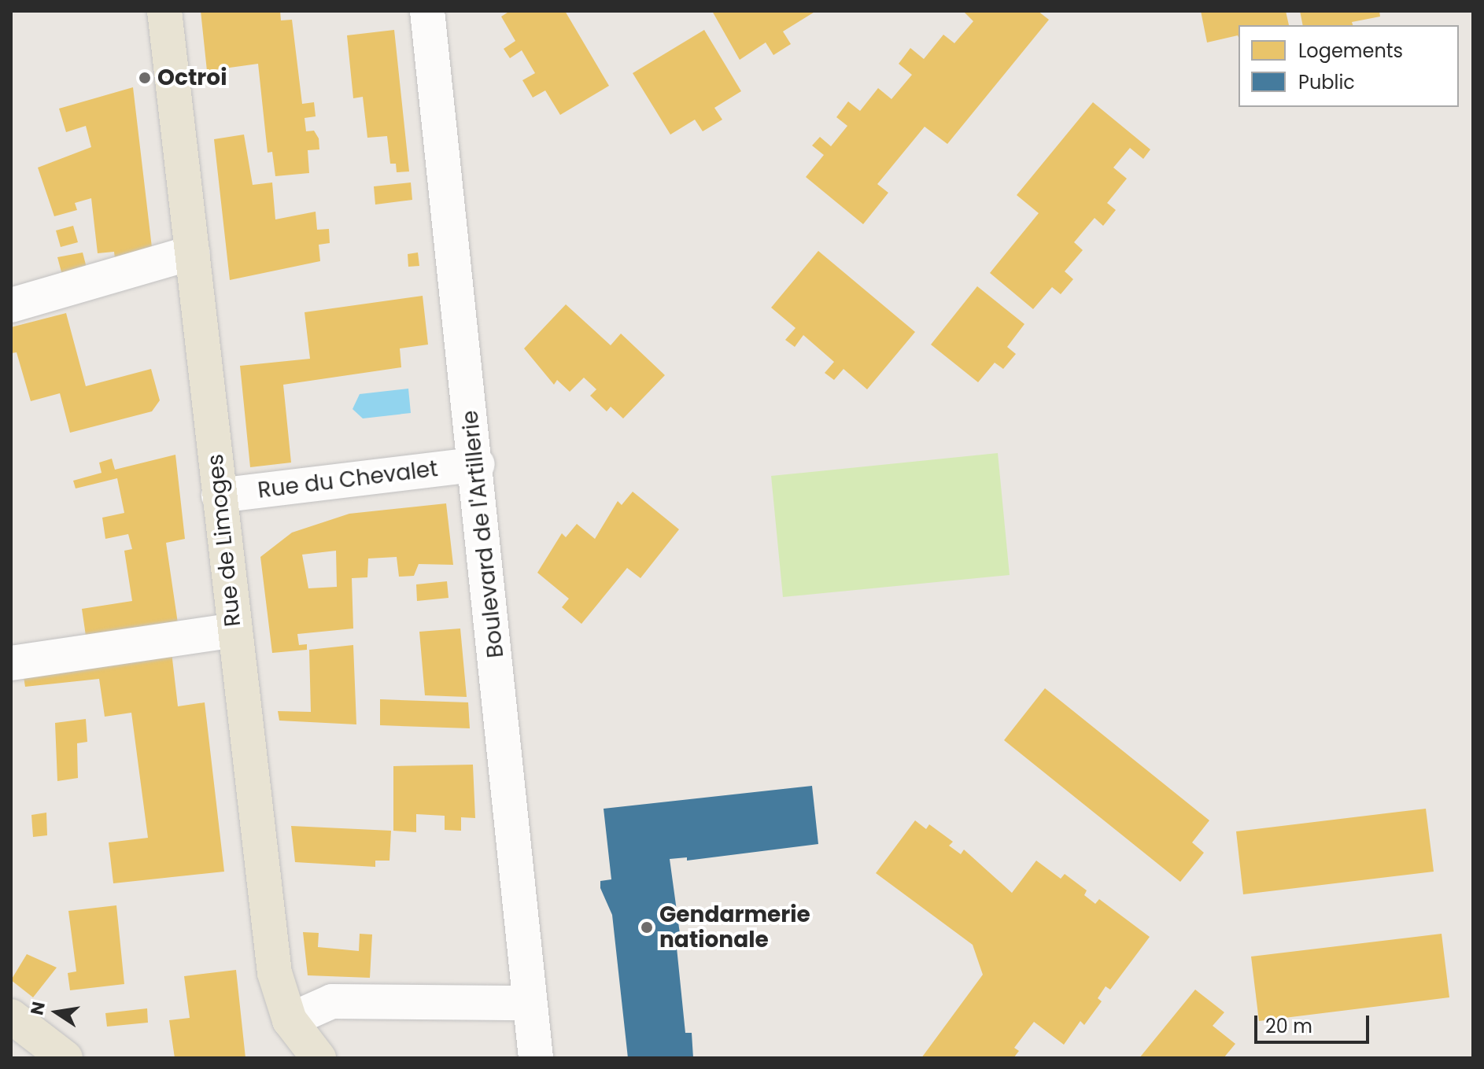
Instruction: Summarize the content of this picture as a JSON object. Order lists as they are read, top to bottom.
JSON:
{
  "streets": {
    "main road": ["Rue de Limoges"],
    "street": ["Rue du Chevalet", "Boulevard de l'Artillerie"]
  },
  "crossings": [
    ["Rue du Chevalet", "Boulevard de l'Artillerie"],
    ["Rue du Chevalet", "Rue de Limoges"]
  ],
  "places": ["Octroi", "Gendarmerie nationale"],
  "legend": ["Logements", "Public"],
  "scale_bar": "20 m",
  "north": "left"
}
